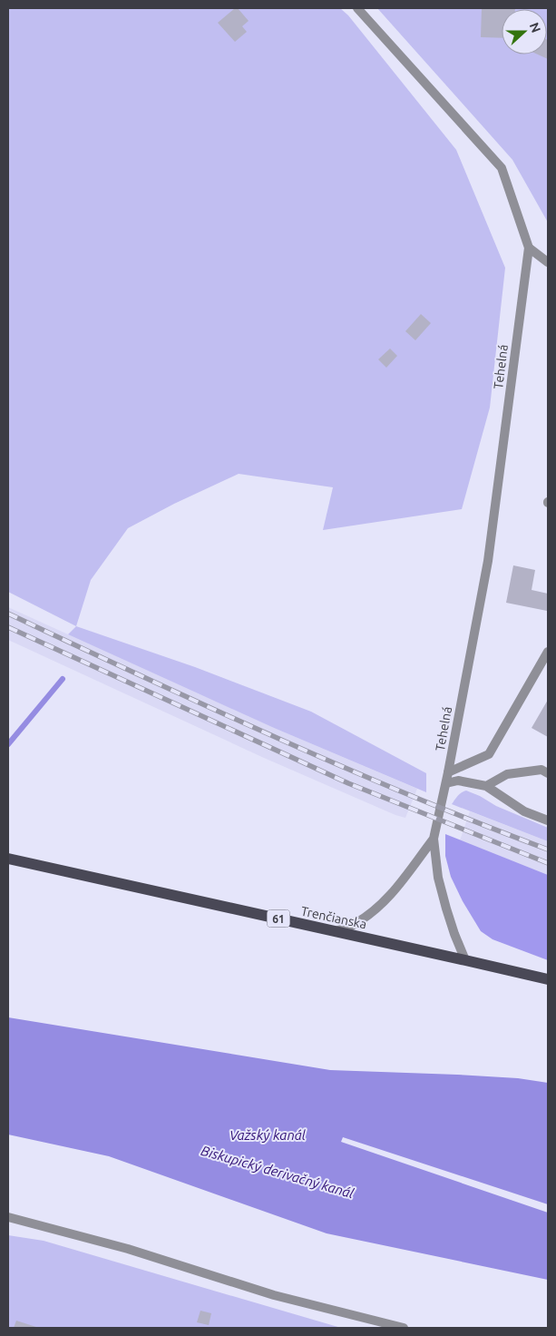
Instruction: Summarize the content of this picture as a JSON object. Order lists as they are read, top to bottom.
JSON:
{
  "streets": {
    "main road": ["Trenčianska", "61"],
    "street": ["Tehelná"]
  },
  "water": ["Važský kanál", "Biskupický derivačný kanál"],
  "north": "right"
}
